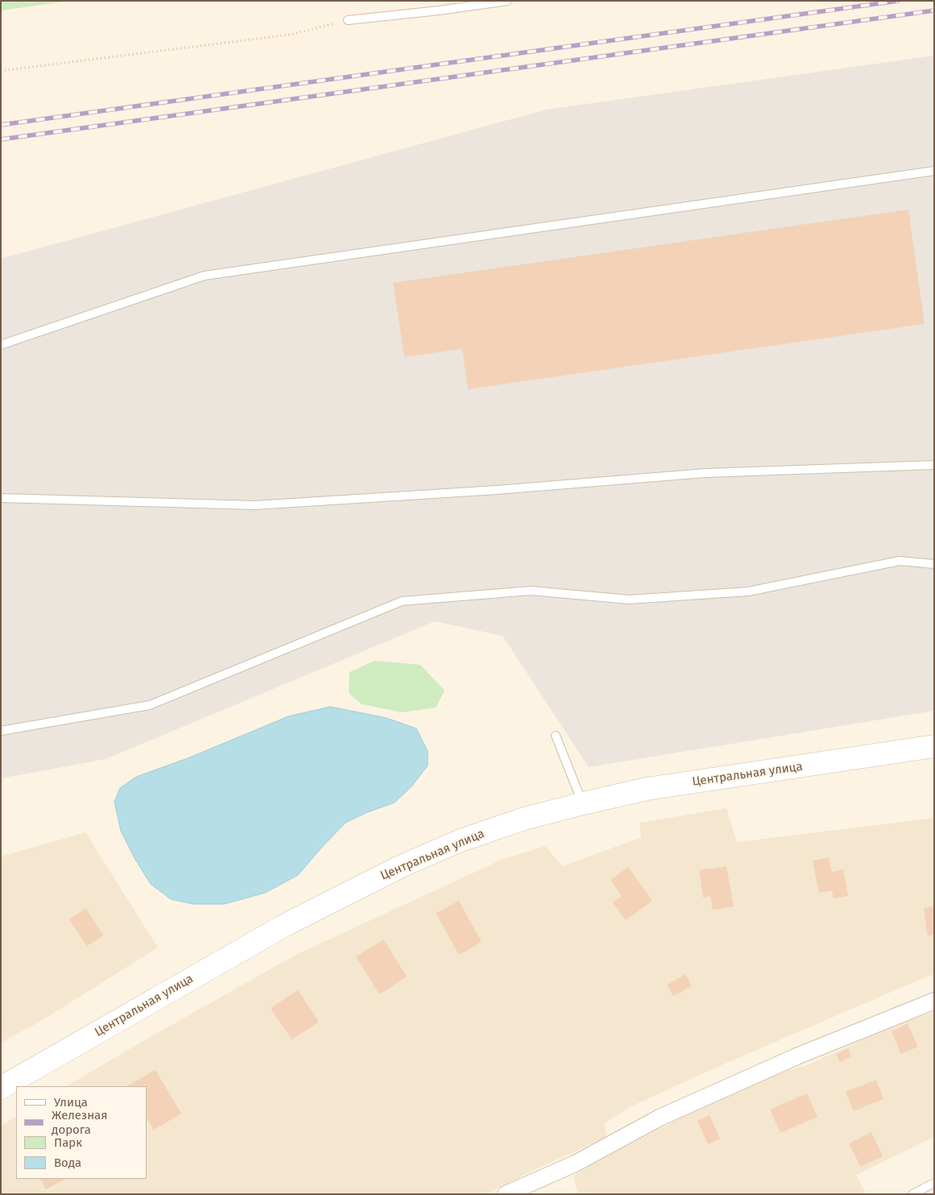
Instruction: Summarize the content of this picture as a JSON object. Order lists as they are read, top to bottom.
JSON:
{
  "streets": {
    "main road": ["Центральная улица"]
  },
  "legend": [
    "Улица",
    "Железная дорога",
    "Парк",
    "Вода"
  ]
}
